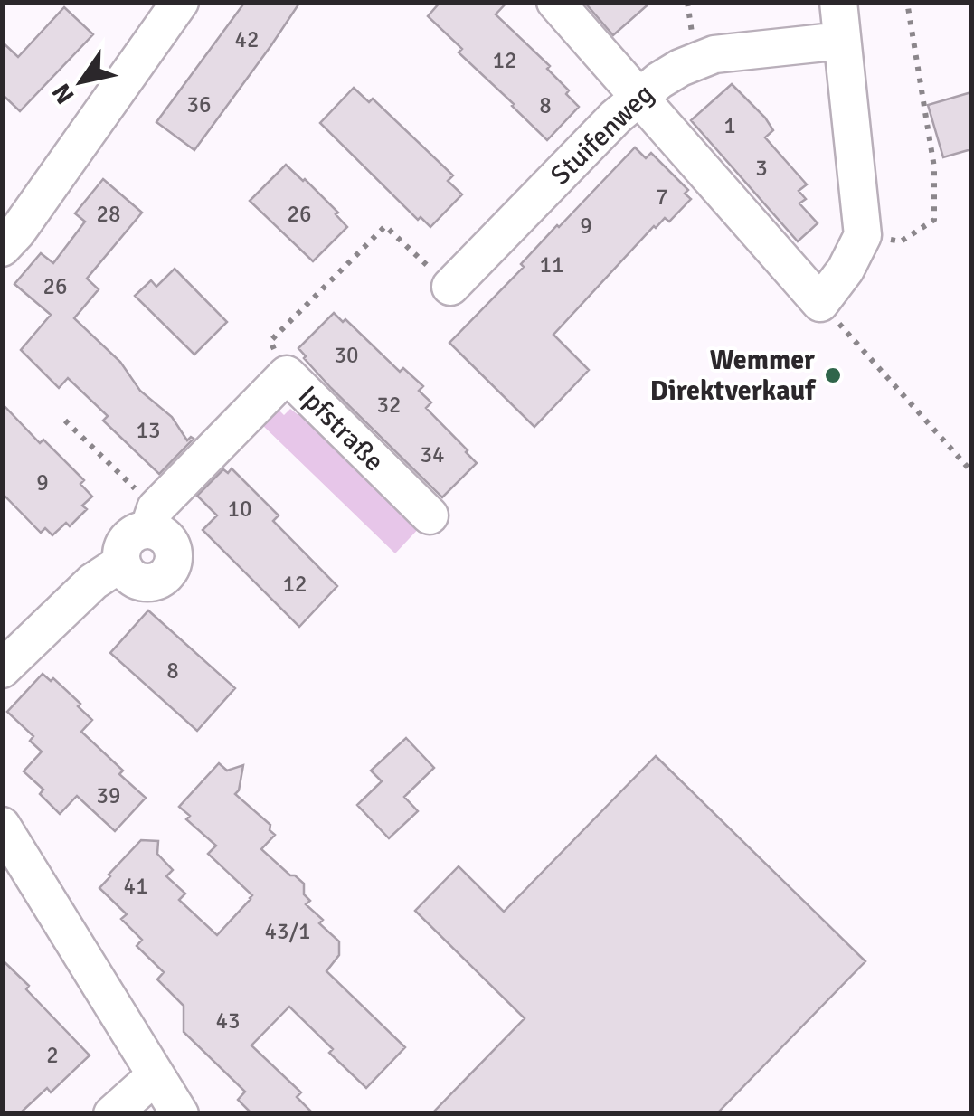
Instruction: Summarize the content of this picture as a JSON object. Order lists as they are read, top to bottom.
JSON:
{
  "streets": {
    "street": ["Stuifenweg", "Ipfstraße"]
  },
  "places": ["Wemmer Direktverkauf"],
  "house_numbers": [
    "42",
    "12",
    "36",
    "8",
    "1",
    "3",
    "7",
    "28",
    "26",
    "9",
    "11",
    "26",
    "30",
    "32",
    "13",
    "34",
    "9",
    "10",
    "12",
    "8",
    "39",
    "41",
    "43/1",
    "43",
    "2"
  ],
  "north": "bottom left"
}
